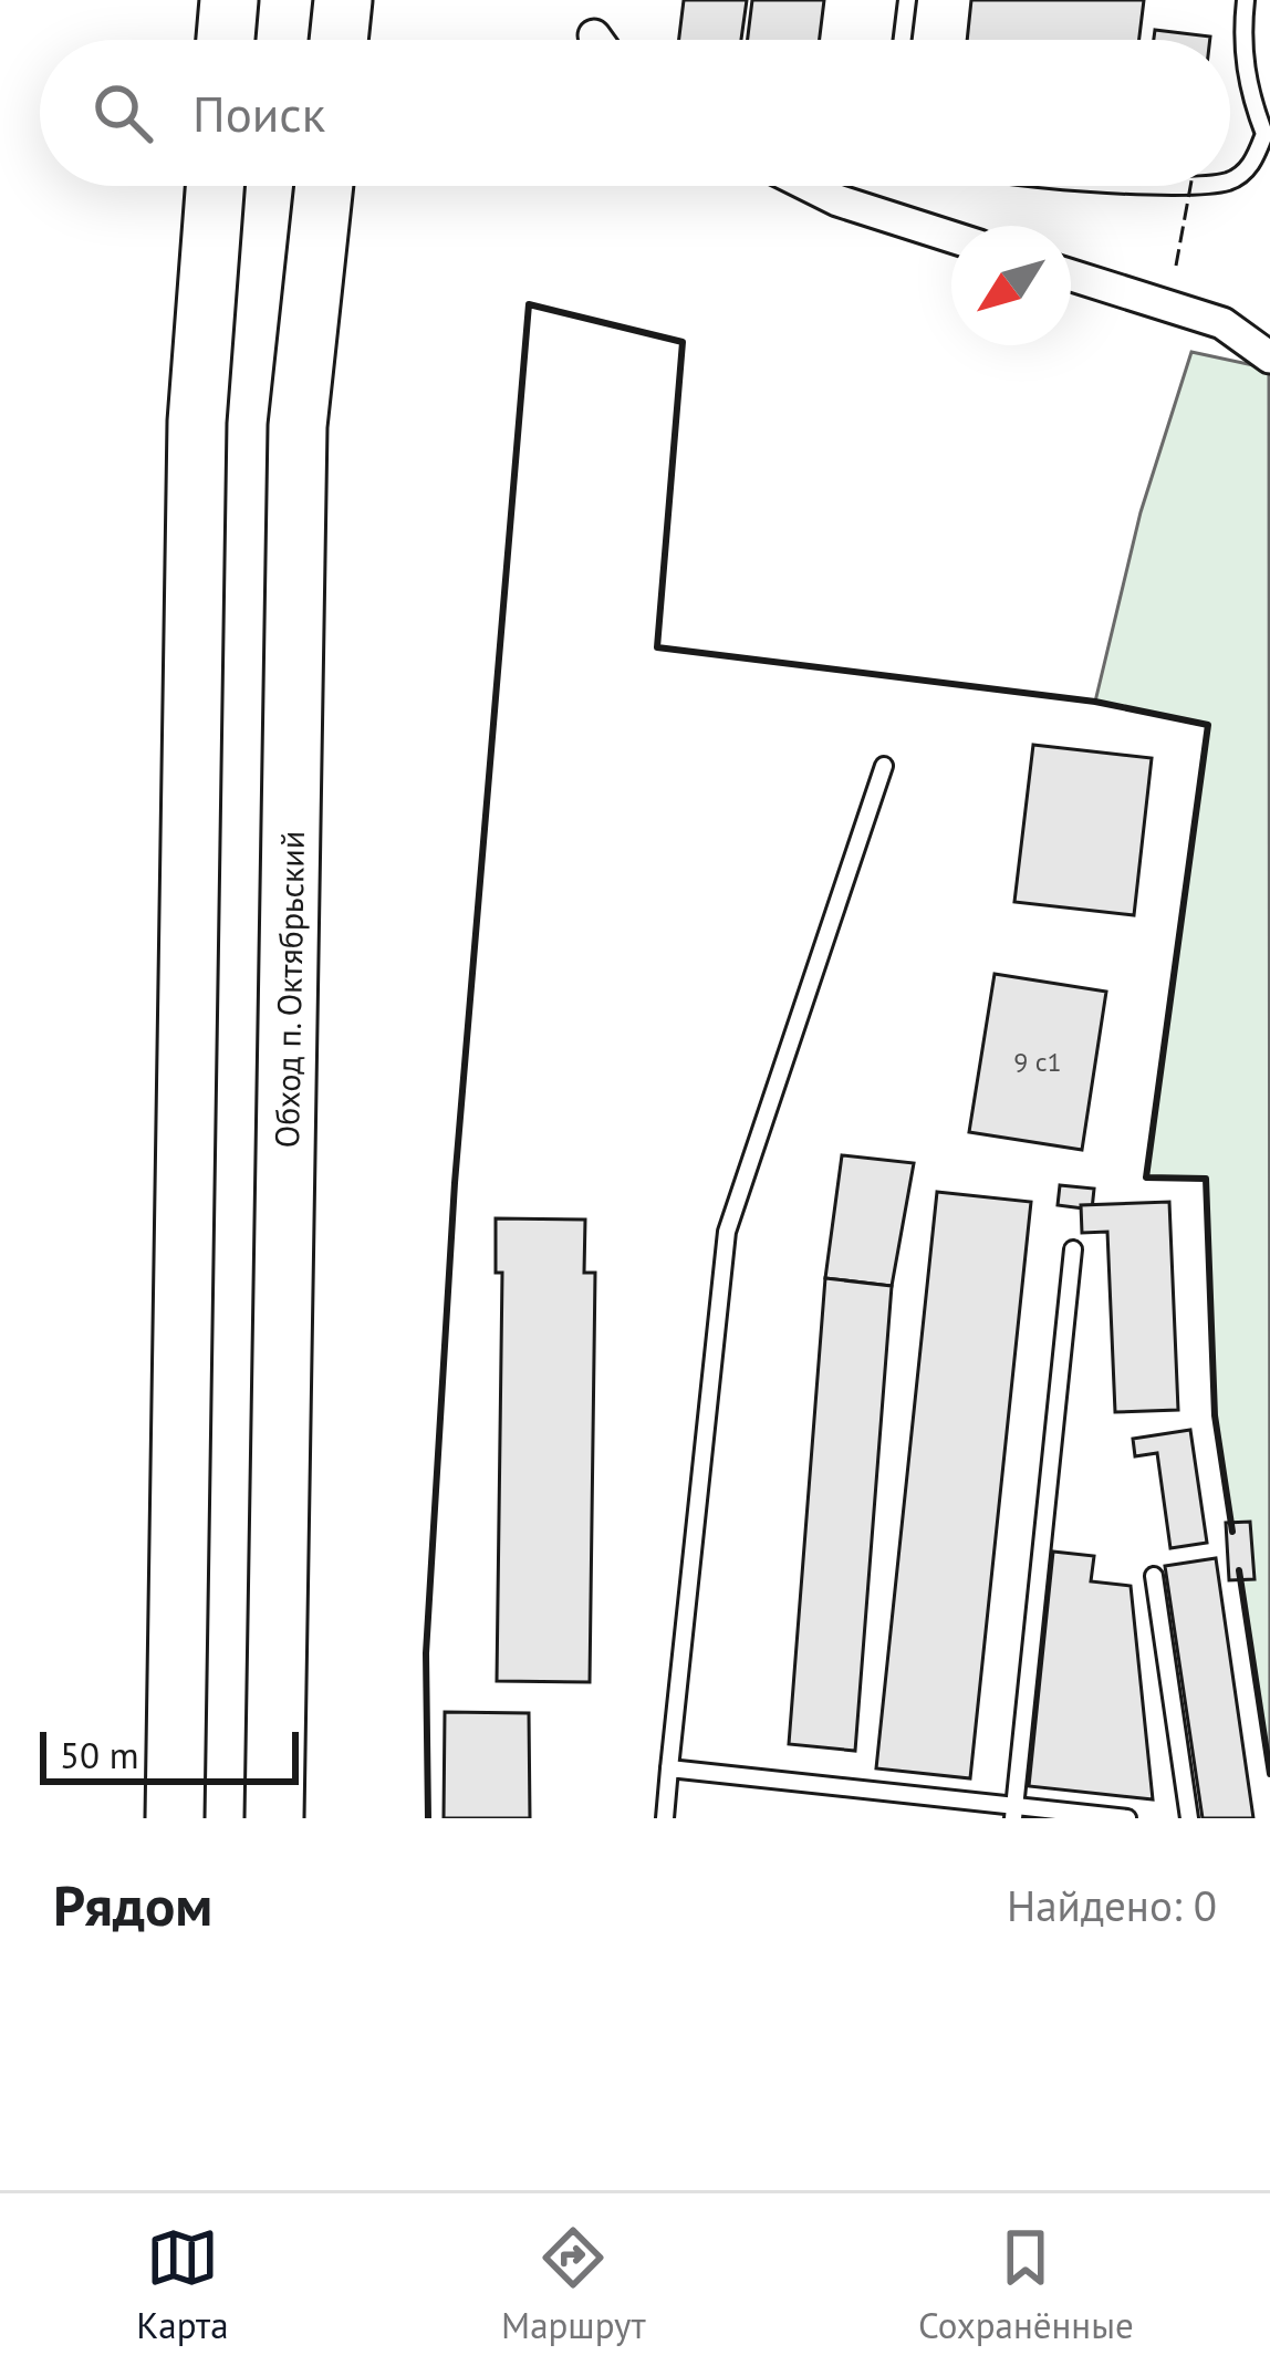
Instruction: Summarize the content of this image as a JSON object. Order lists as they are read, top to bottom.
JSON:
{
  "streets": {
    "highway": ["Обход п. Октябрьский"]
  },
  "house_numbers": ["9 с1"],
  "scale_bar": "50 m",
  "north": "bottom left",
  "page": {
    "search": "Поиск",
    "scale": "50 m",
    "heading": ["Рядом", "Найдено: 0"],
    "nav": ["Карта", "Маршрут", "Сохранённые"]
  }
}
